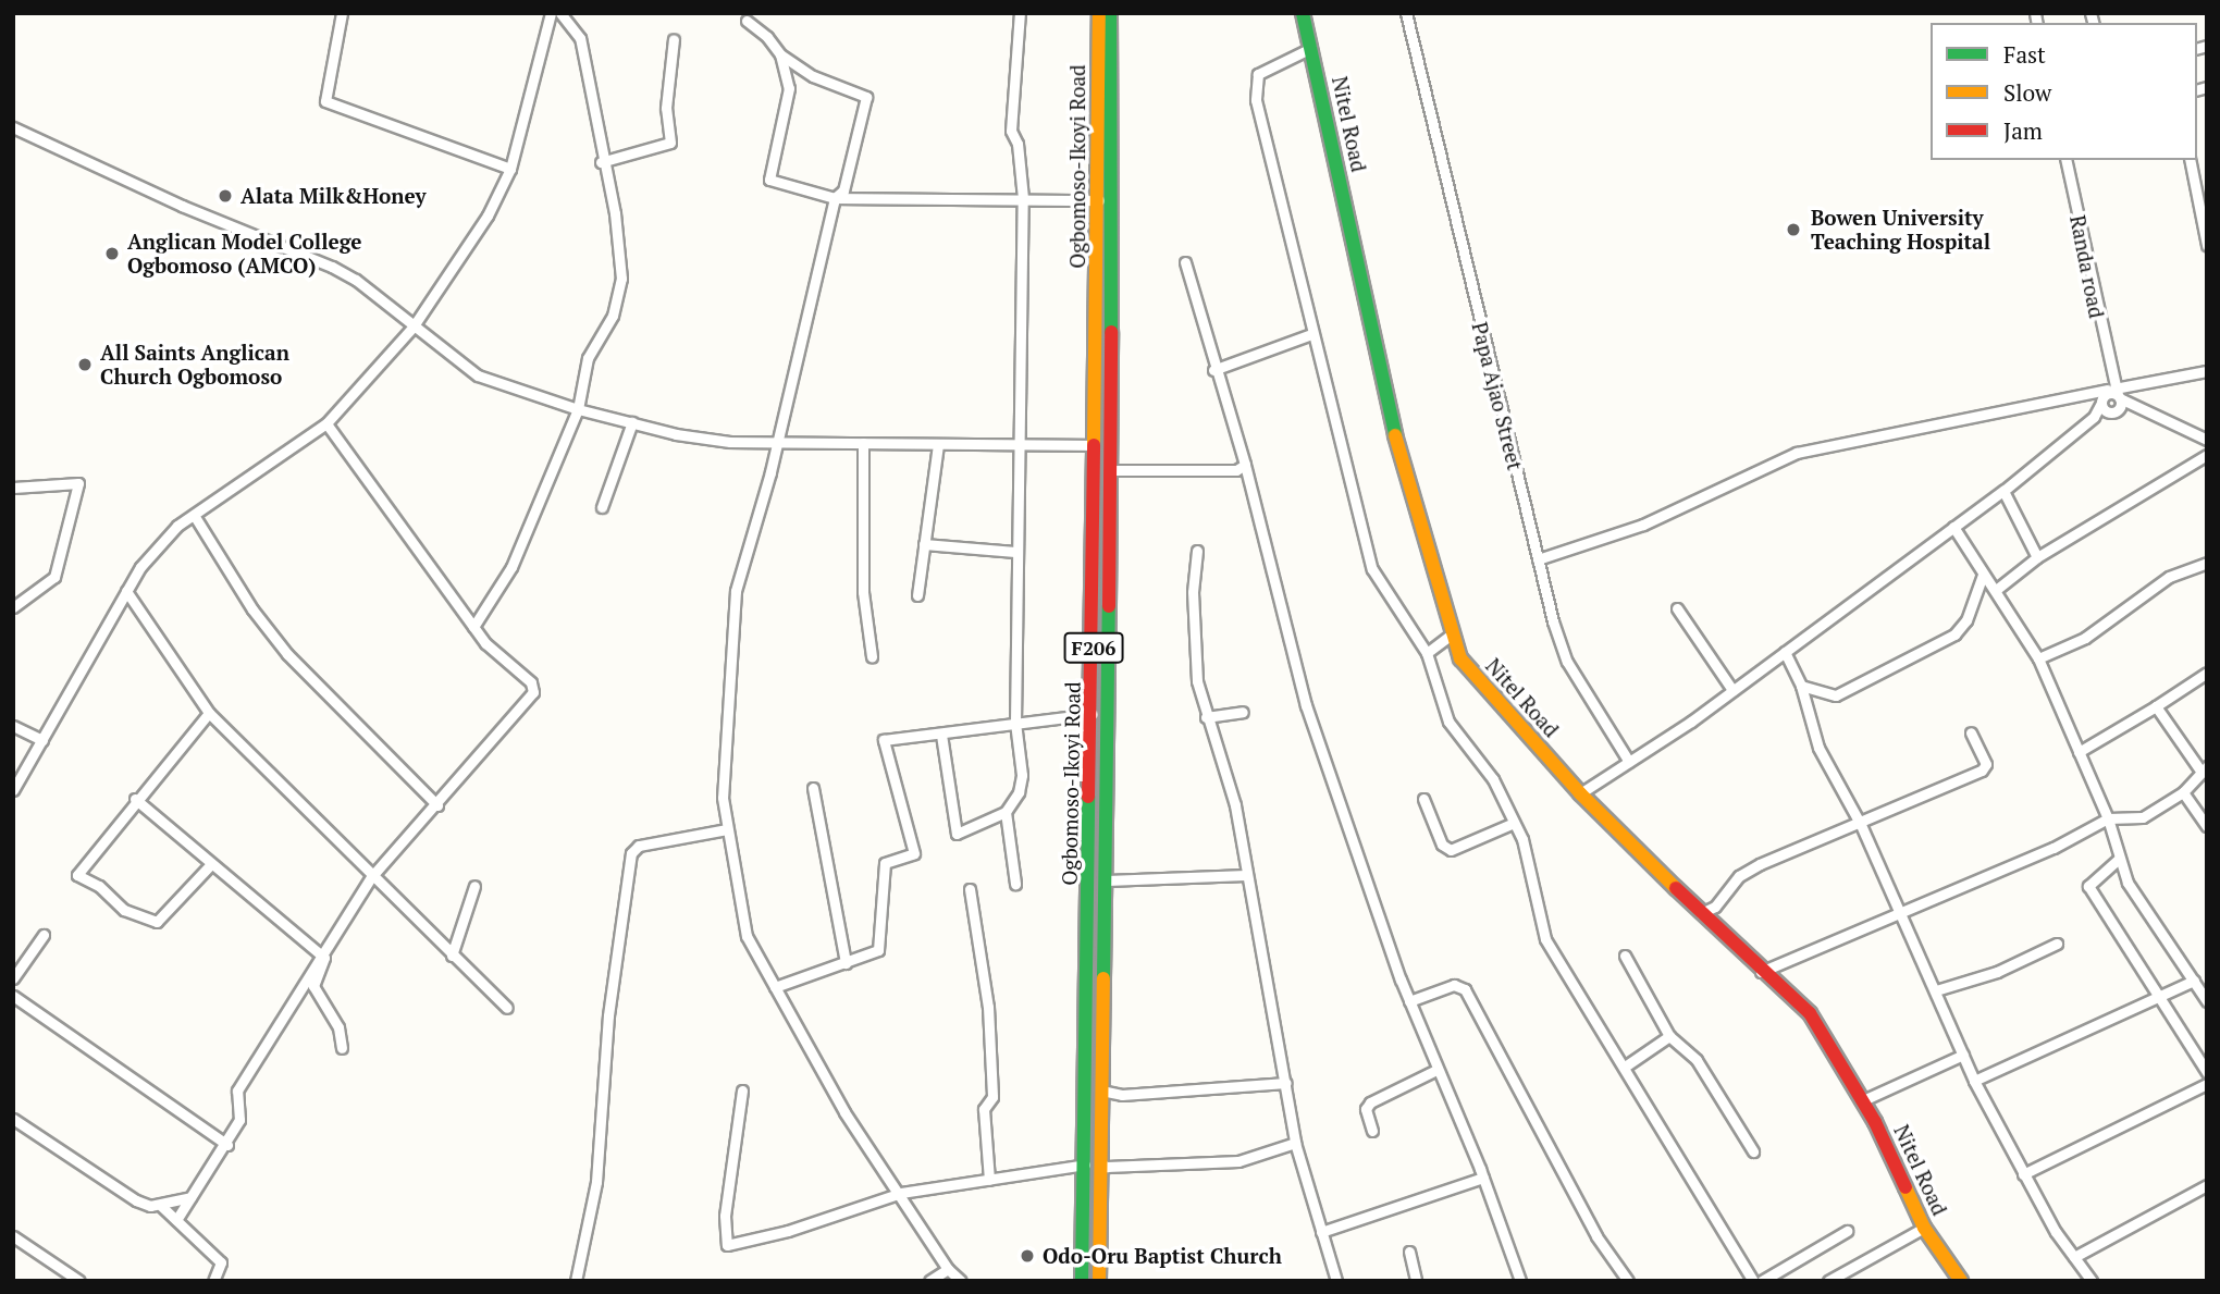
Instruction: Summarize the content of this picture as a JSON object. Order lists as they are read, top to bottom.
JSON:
{
  "streets": {
    "main road": ["Nitel Road", "Ogbomoso-Ikoyi Road", "F206"],
    "street": ["Randa road", "Papa Ajao Street"]
  },
  "places": [
    "Alata Milk&Honey",
    "Bowen University Teaching Hospital",
    "Anglican Model College Ogbomoso (AMCO)",
    "All Saints Anglican Church Ogbomoso",
    "Odo-Oru Baptist Church"
  ],
  "legend": ["Fast", "Slow", "Jam"]
}
